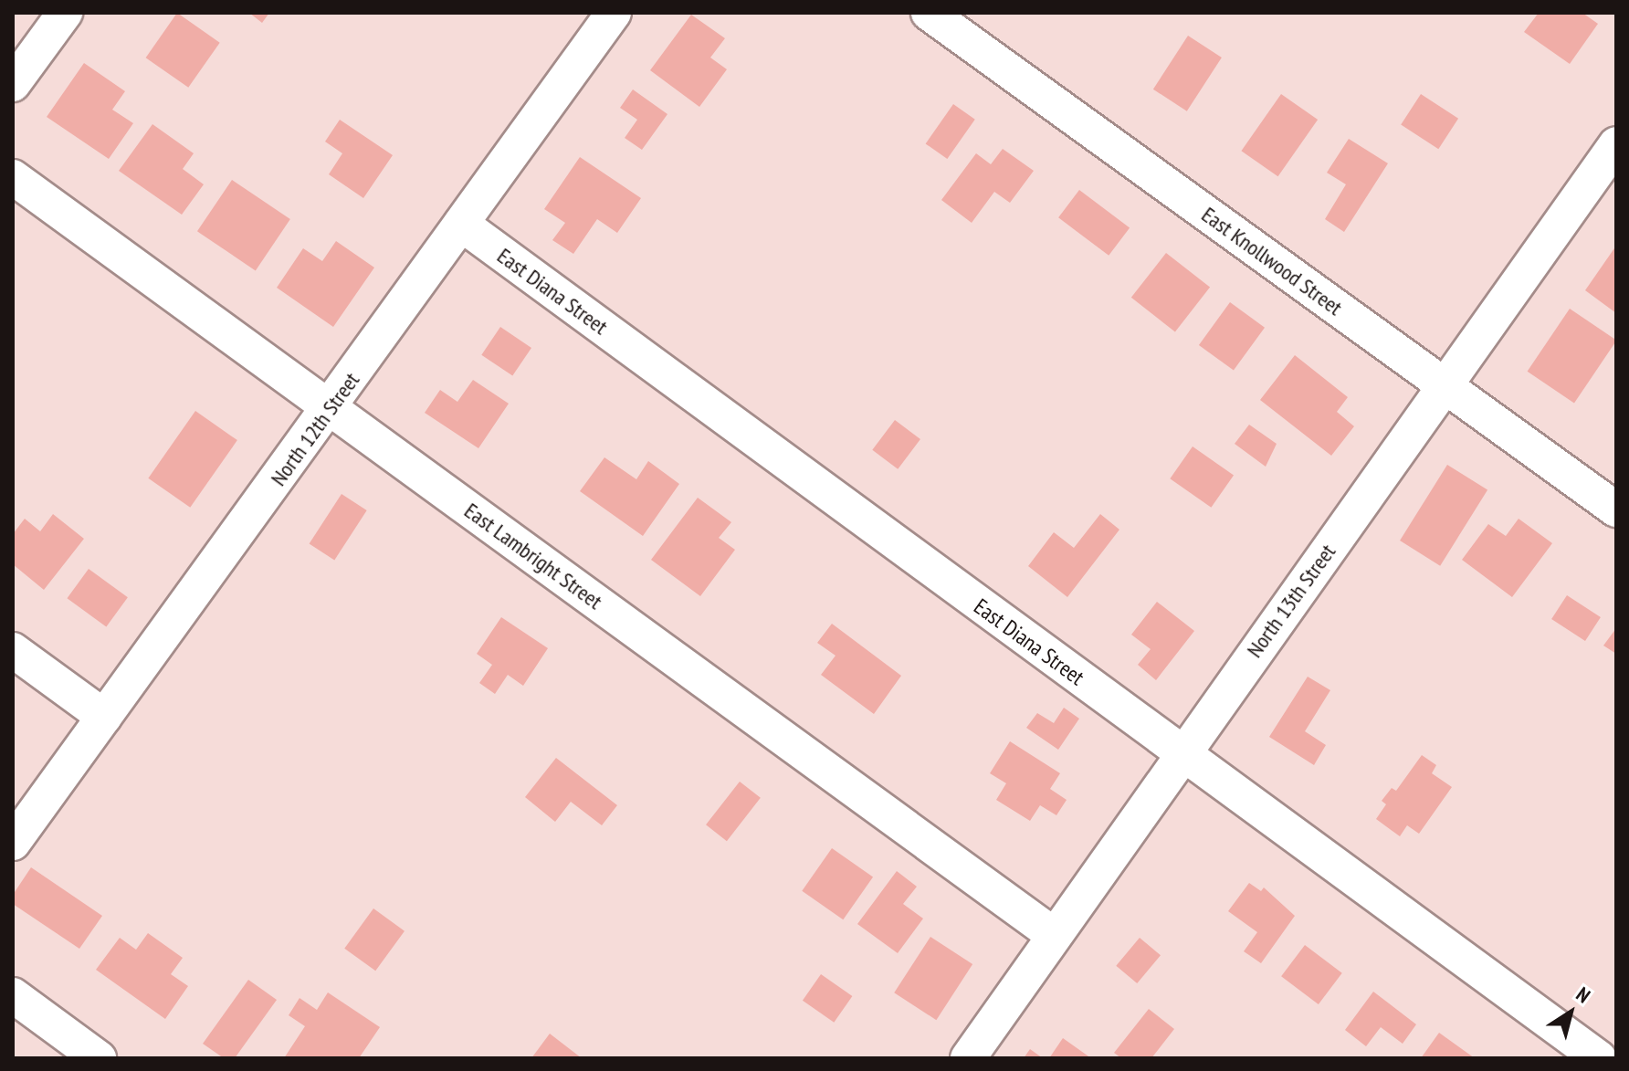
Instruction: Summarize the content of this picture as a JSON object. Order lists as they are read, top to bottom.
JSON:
{
  "streets": {
    "street": [
      "East Knollwood Street",
      "East Diana Street",
      "North 12th Street",
      "East Lambright Street",
      "North 13th Street"
    ]
  },
  "crossings": [
    ["East Knollwood Street", "North 13th Street"],
    ["East Diana Street", "North 12th Street"],
    ["East Diana Street", "North 13th Street"],
    ["North 12th Street", "East Lambright Street"],
    ["East Lambright Street", "North 13th Street"]
  ],
  "north": "top right"
}
